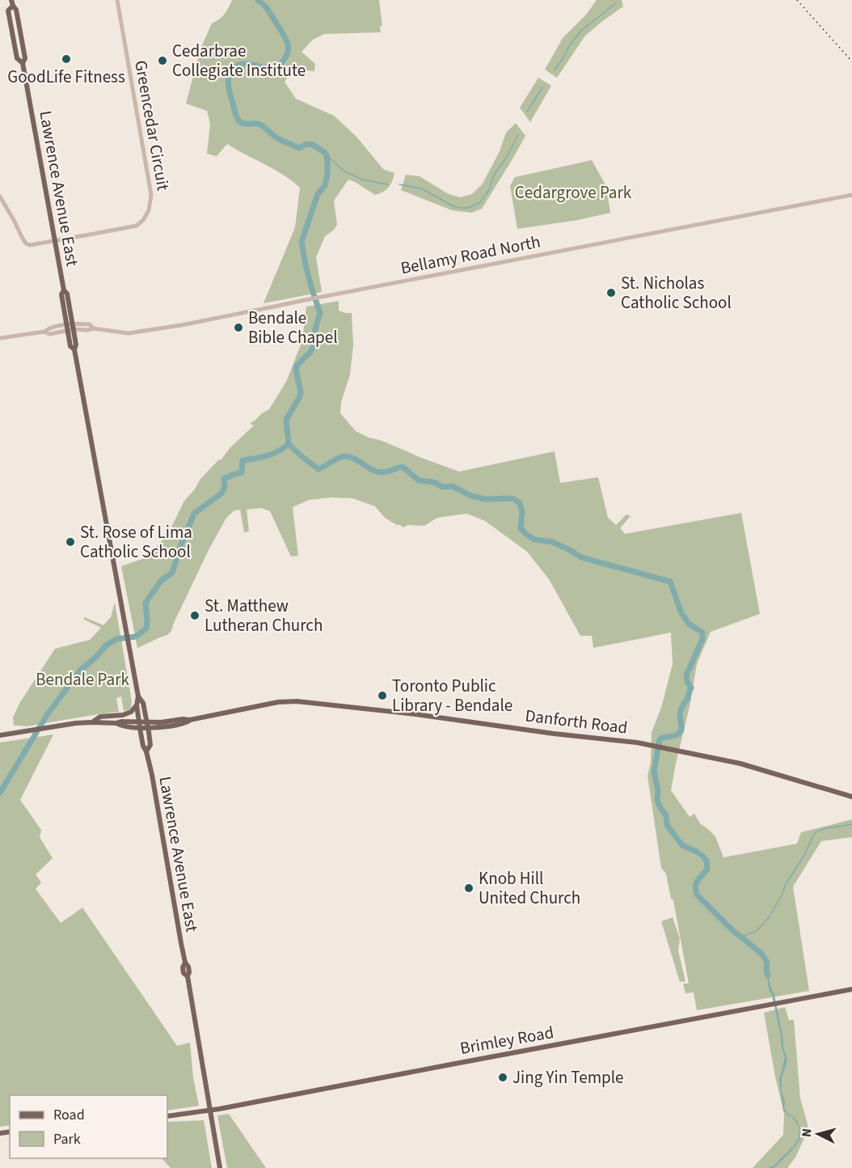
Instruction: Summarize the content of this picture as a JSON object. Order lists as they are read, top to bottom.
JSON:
{
  "streets": {
    "main road": ["Lawrence Avenue East", "Danforth Road", "Brimley Road"],
    "street": ["Greencedar Circuit", "Bellamy Road North"]
  },
  "crossings": [
    ["Greencedar Circuit", "Lawrence Avenue East"],
    ["Lawrence Avenue East", "Bellamy Road North"],
    ["Lawrence Avenue East", "Danforth Road"],
    ["Lawrence Avenue East", "Brimley Road"]
  ],
  "parks": ["Cedargrove Park", "Bendale Park"],
  "places": [
    "GoodLife Fitness",
    "Cedarbrae Collegiate Institute",
    "St. Nicholas Catholic School",
    "Bendale Bible Chapel",
    "St. Rose of Lima Catholic School",
    "St. Matthew Lutheran Church",
    "Toronto Public Library - Bendale",
    "Knob Hill United Church",
    "Jing Yin Temple"
  ],
  "legend": ["Road", "Park"],
  "north": "left"
}
